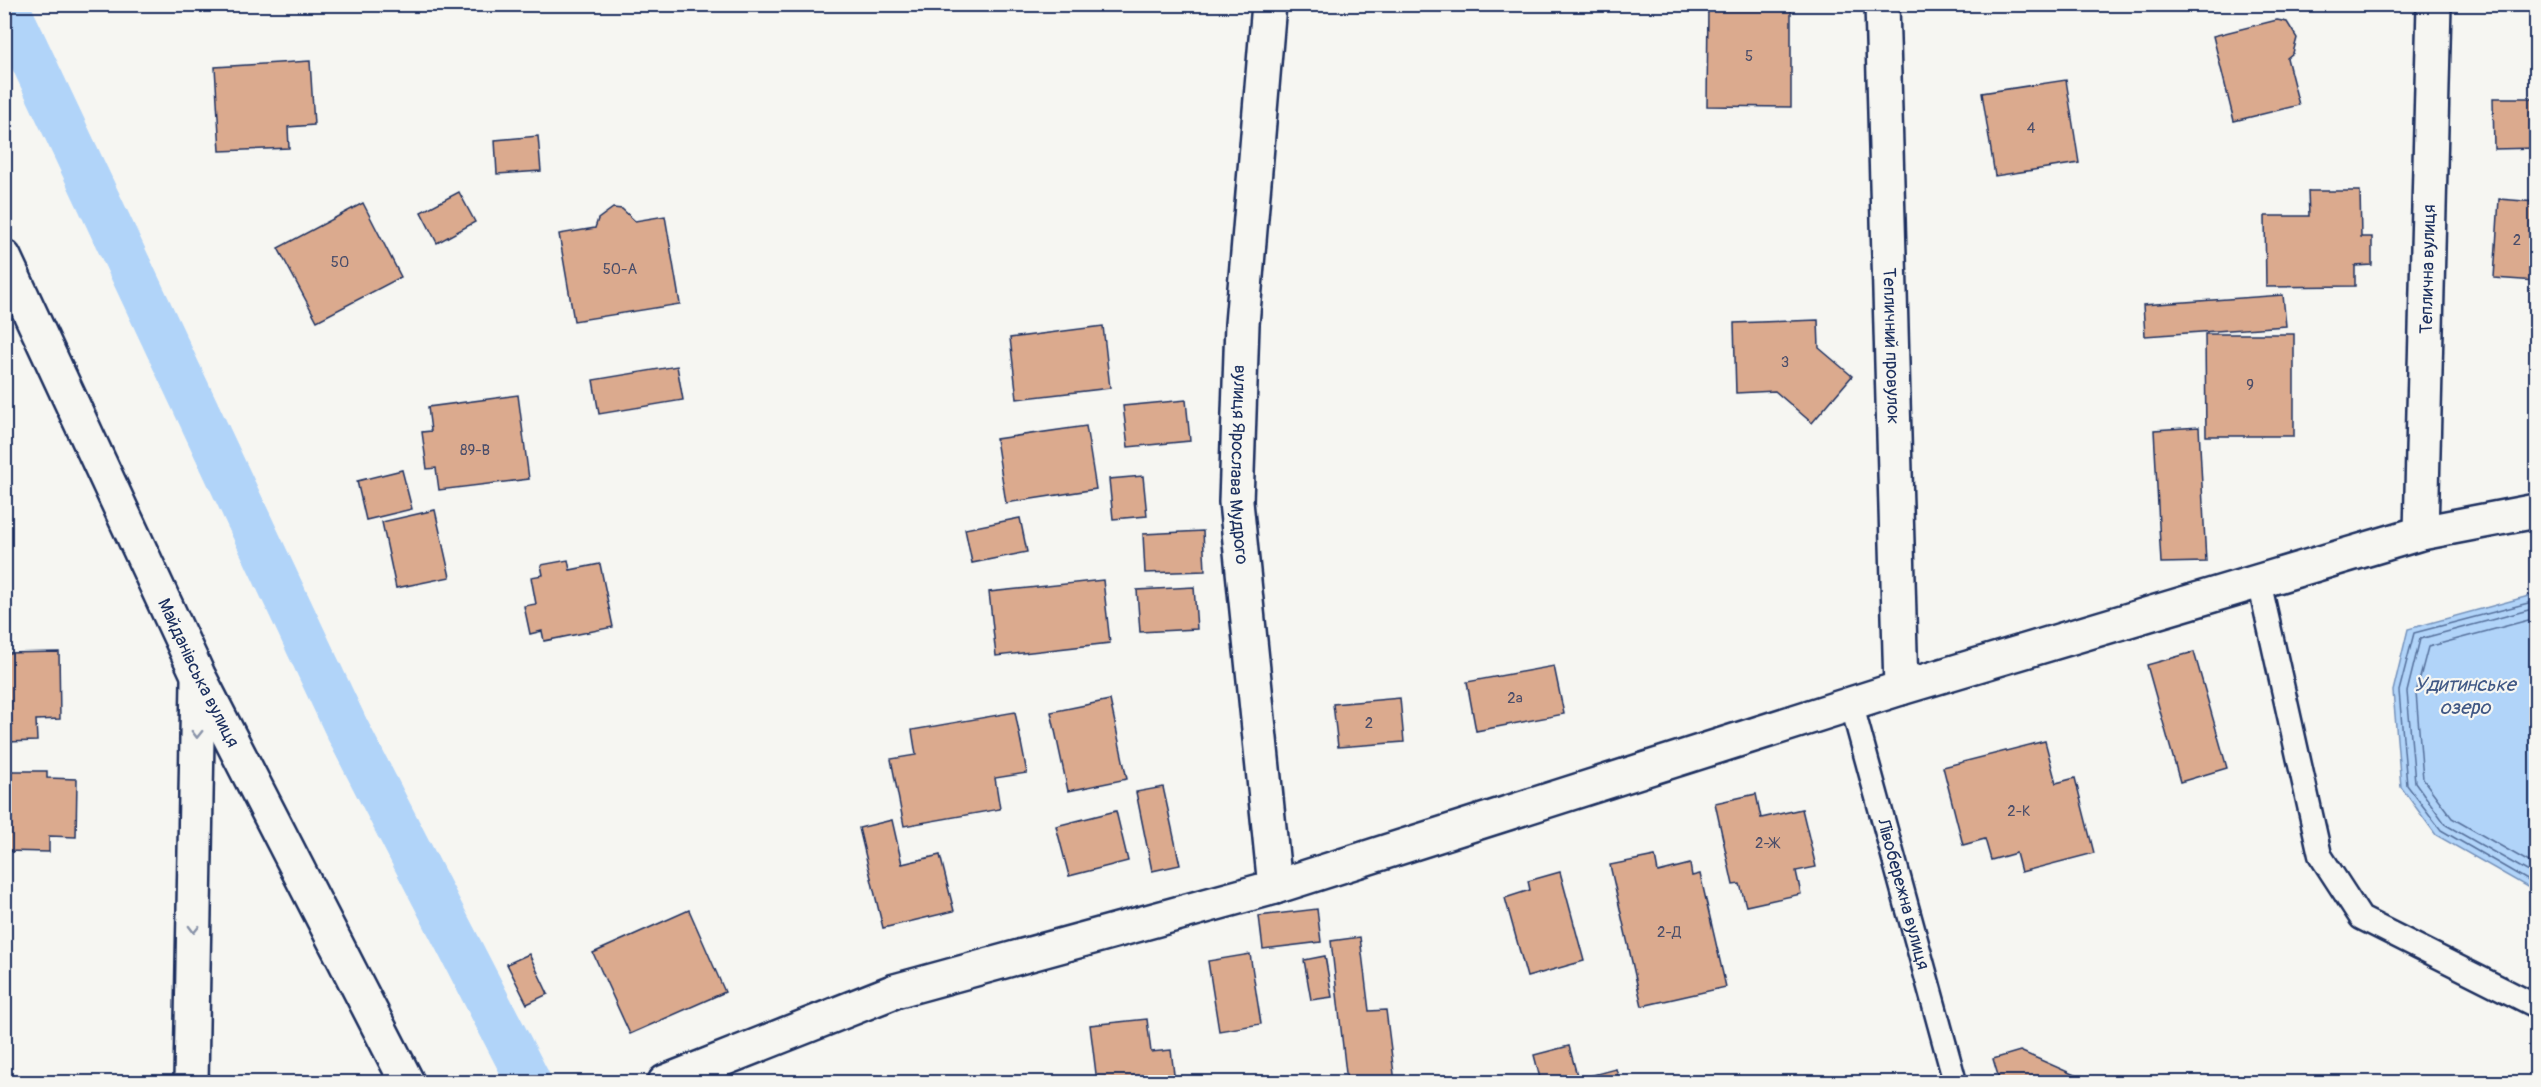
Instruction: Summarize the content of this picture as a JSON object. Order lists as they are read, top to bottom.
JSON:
{
  "streets": {
    "street": [
      "Теплична вулиця",
      "Тепличний провулок",
      "вулиця Ярослава Мудрого",
      "Майданівська вулиця"
    ],
    "lane": ["Лівобережна вулиця"]
  },
  "water": ["Удитинське озеро"],
  "house_numbers": [
    "5",
    "4",
    "2",
    "50",
    "50-А",
    "3",
    "9",
    "89-В",
    "2а",
    "2",
    "2-К",
    "2-Ж",
    "2-Д"
  ]
}
